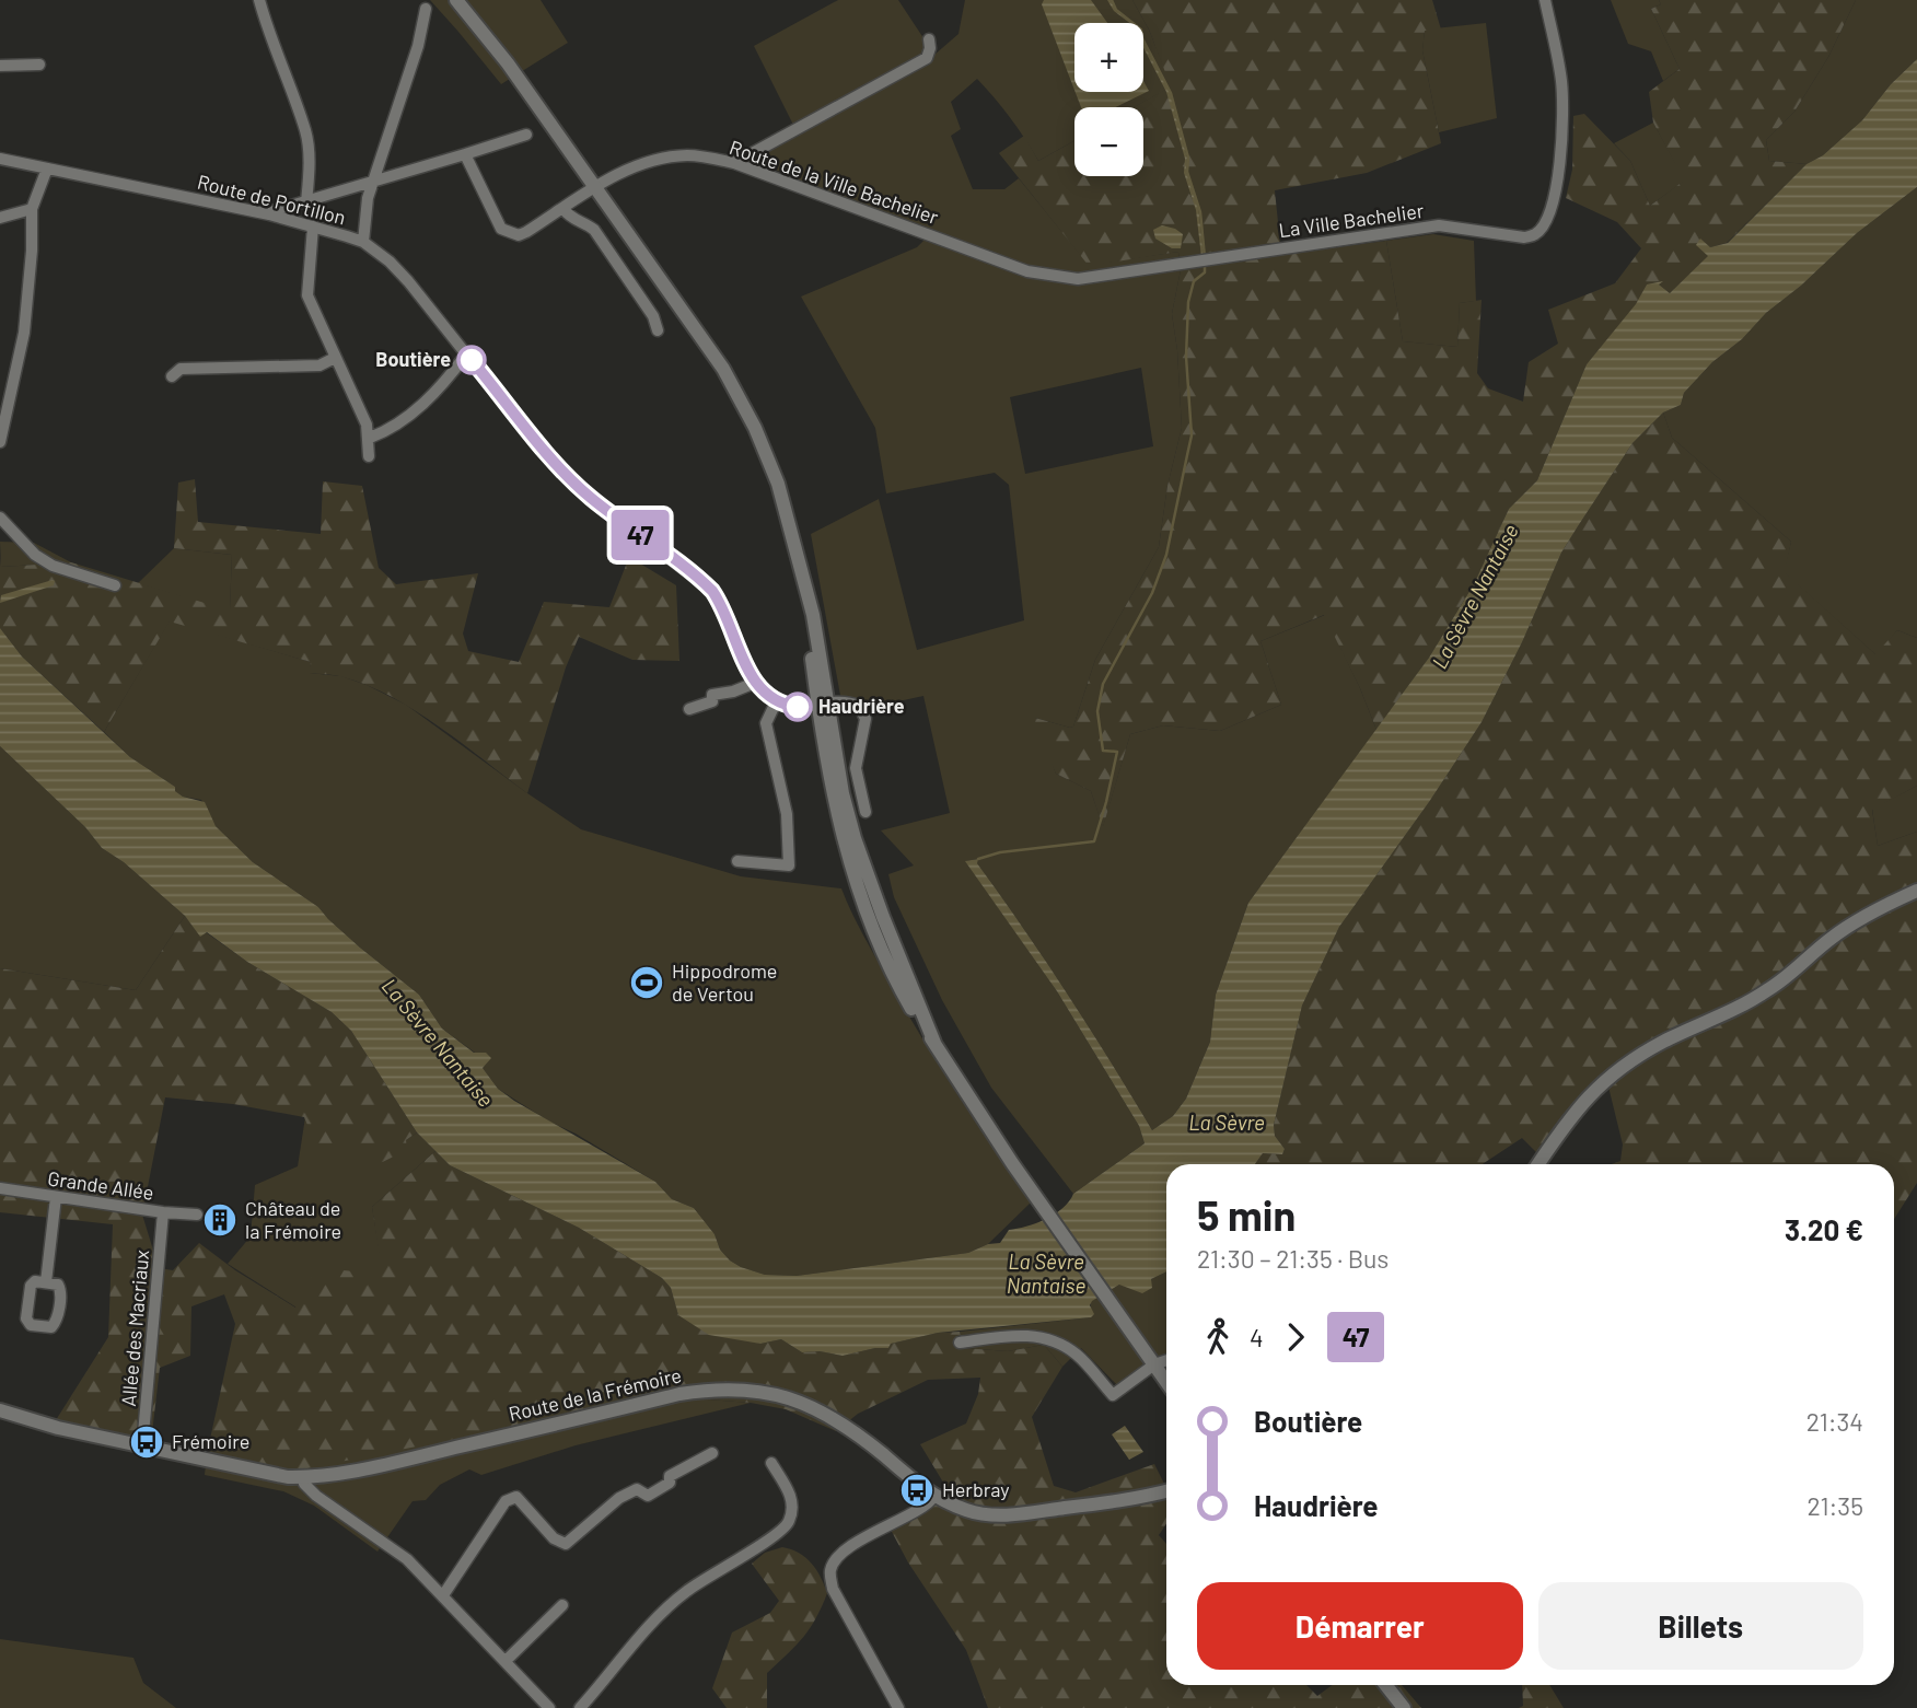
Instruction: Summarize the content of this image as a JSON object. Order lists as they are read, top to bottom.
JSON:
{
  "streets": {
    "street": [
      "Route de la Ville Bachelier",
      "Route de Portillon",
      "La Ville Bachelier",
      "Grande Allée",
      "Allée des Macriaux",
      "Route de la Frémoire"
    ]
  },
  "crossings": [
    ["Route de la Ville Bachelier", "La Ville Bachelier"],
    ["Grande Allée", "Allée des Macriaux"],
    ["Allée des Macriaux", "Route de la Frémoire"]
  ],
  "water": ["La Sèvre Nantaise", "La Sèvre"],
  "places": {
    "other": ["Boutière", "Haudrière"],
    "sports": ["Hippodrome de Vertou"],
    "building": ["Château de la Frémoire"],
    "bus stop": ["Frémoire", "Herbray"]
  },
  "lines": ["bus line 47"],
  "page": {
    "on_map": "47",
    "map_buttons": ["+", "−"],
    "heading": ["5 min", "21:30 – 21:35 · Bus", "3.20 €"],
    "legs": ["4", "47"],
    "list": [
      {
        "name": "Boutière",
        "value": "21:34"
      },
      {
        "name": "Haudrière",
        "value": "21:35"
      }
    ],
    "buttons": ["Démarrer", "Billets"]
  }
}
